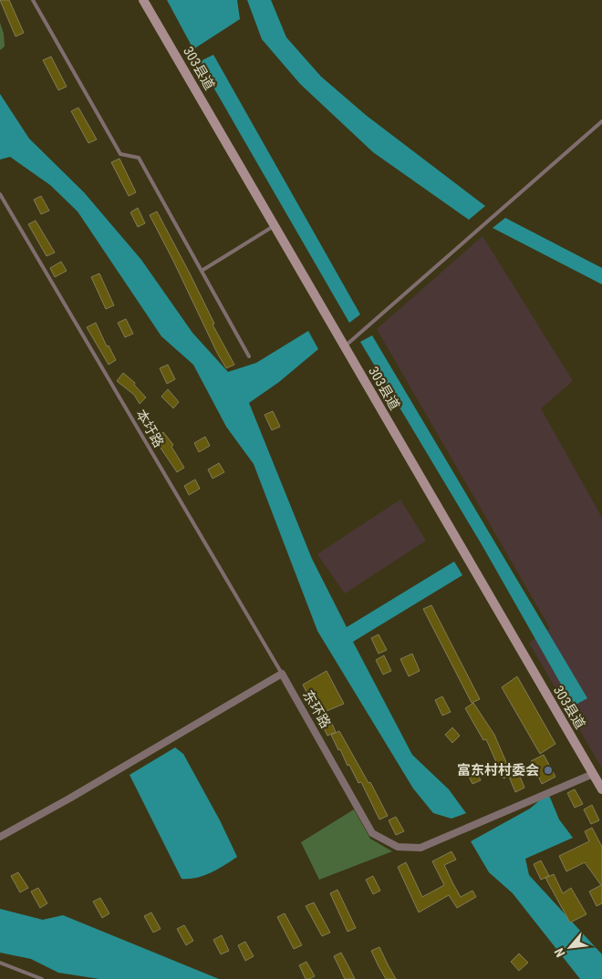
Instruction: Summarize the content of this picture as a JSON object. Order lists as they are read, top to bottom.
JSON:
{
  "streets": {
    "main road": ["303县道"],
    "street": ["东环路"],
    "lane": ["本圩路"]
  },
  "crossings": [
    ["303县道", "东环路"],
    ["本圩路", "东环路"]
  ],
  "places": ["富东村村委会"],
  "north": "bottom left"
}
